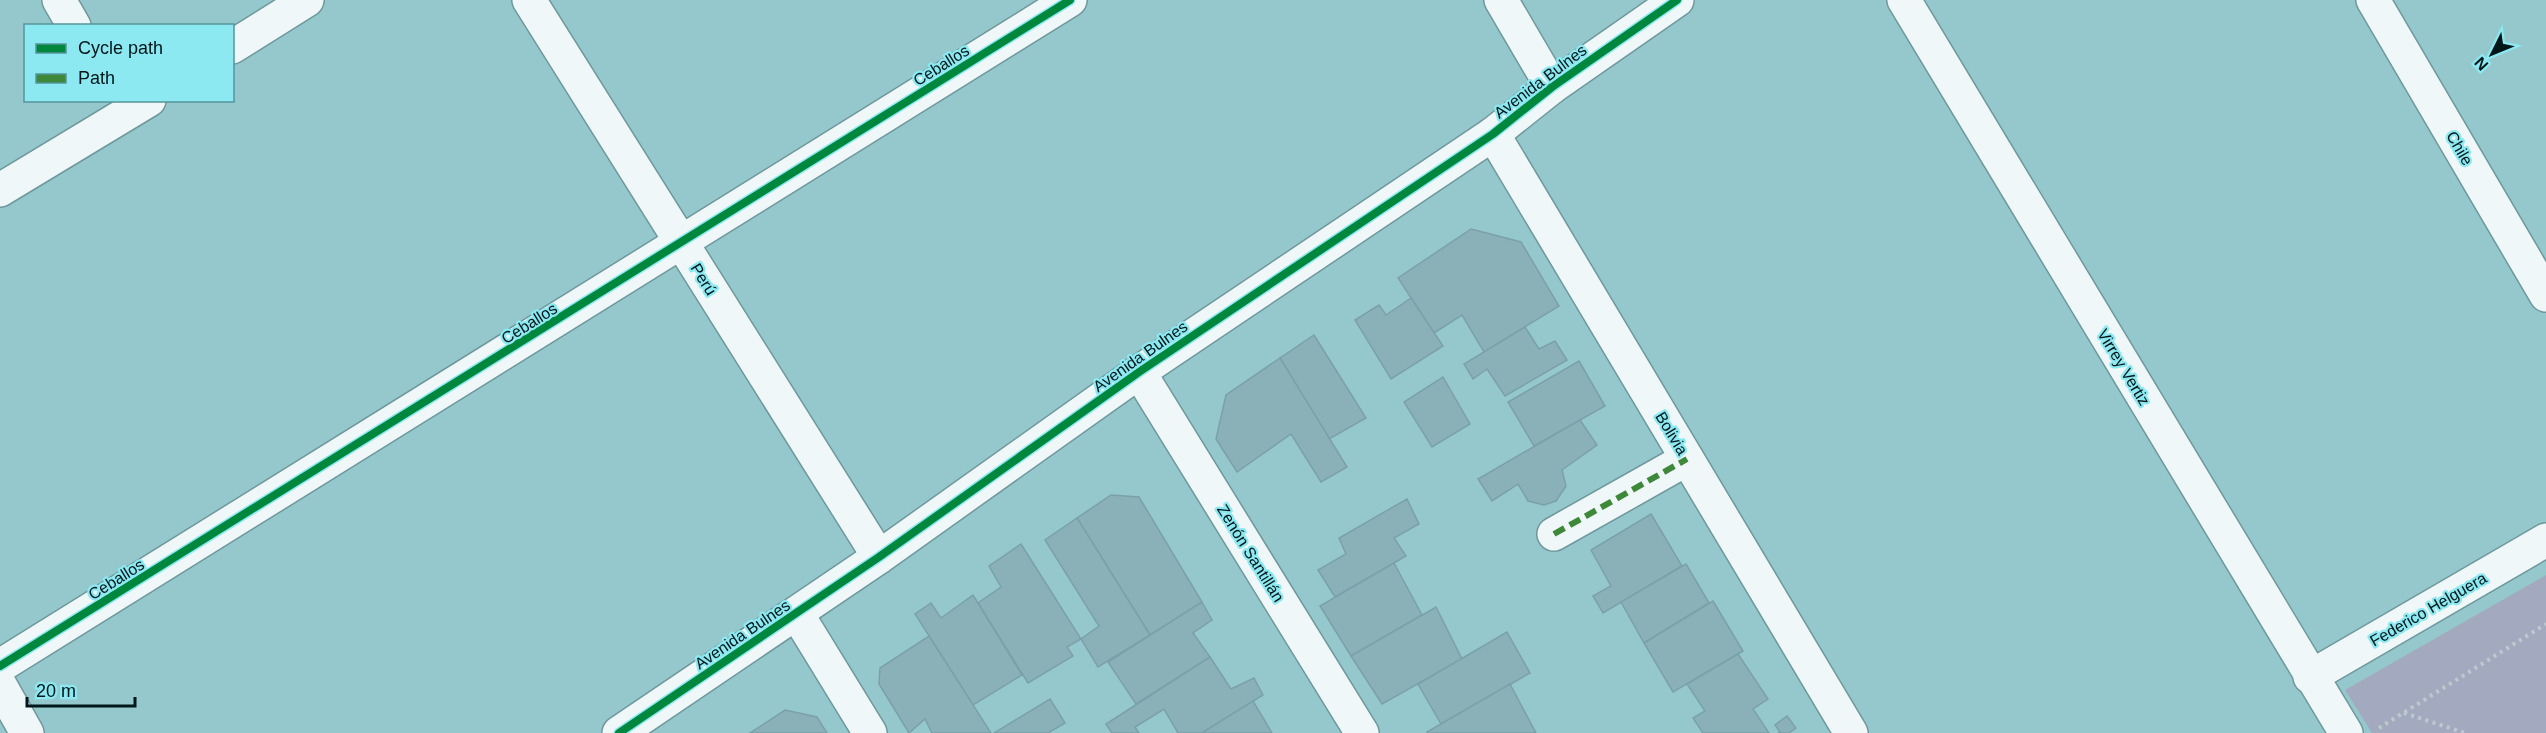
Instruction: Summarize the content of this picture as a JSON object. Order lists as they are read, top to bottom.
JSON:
{
  "streets": {
    "street": [
      "Ceballos",
      "Avenida Bulnes",
      "Chile",
      "Perú",
      "Virrey Vertiz",
      "Bolivia",
      "Zenón Santillán",
      "Federico Helguera"
    ]
  },
  "crossings": [
    ["Ceballos", "Perú"],
    ["Avenida Bulnes", "Perú"],
    ["Avenida Bulnes", "Bolivia"],
    ["Avenida Bulnes", "Zenón Santillán"],
    ["Virrey Vertiz", "Federico Helguera"]
  ],
  "legend": ["Cycle path", "Path"],
  "scale_bar": "20 m",
  "north": "bottom left"
}
